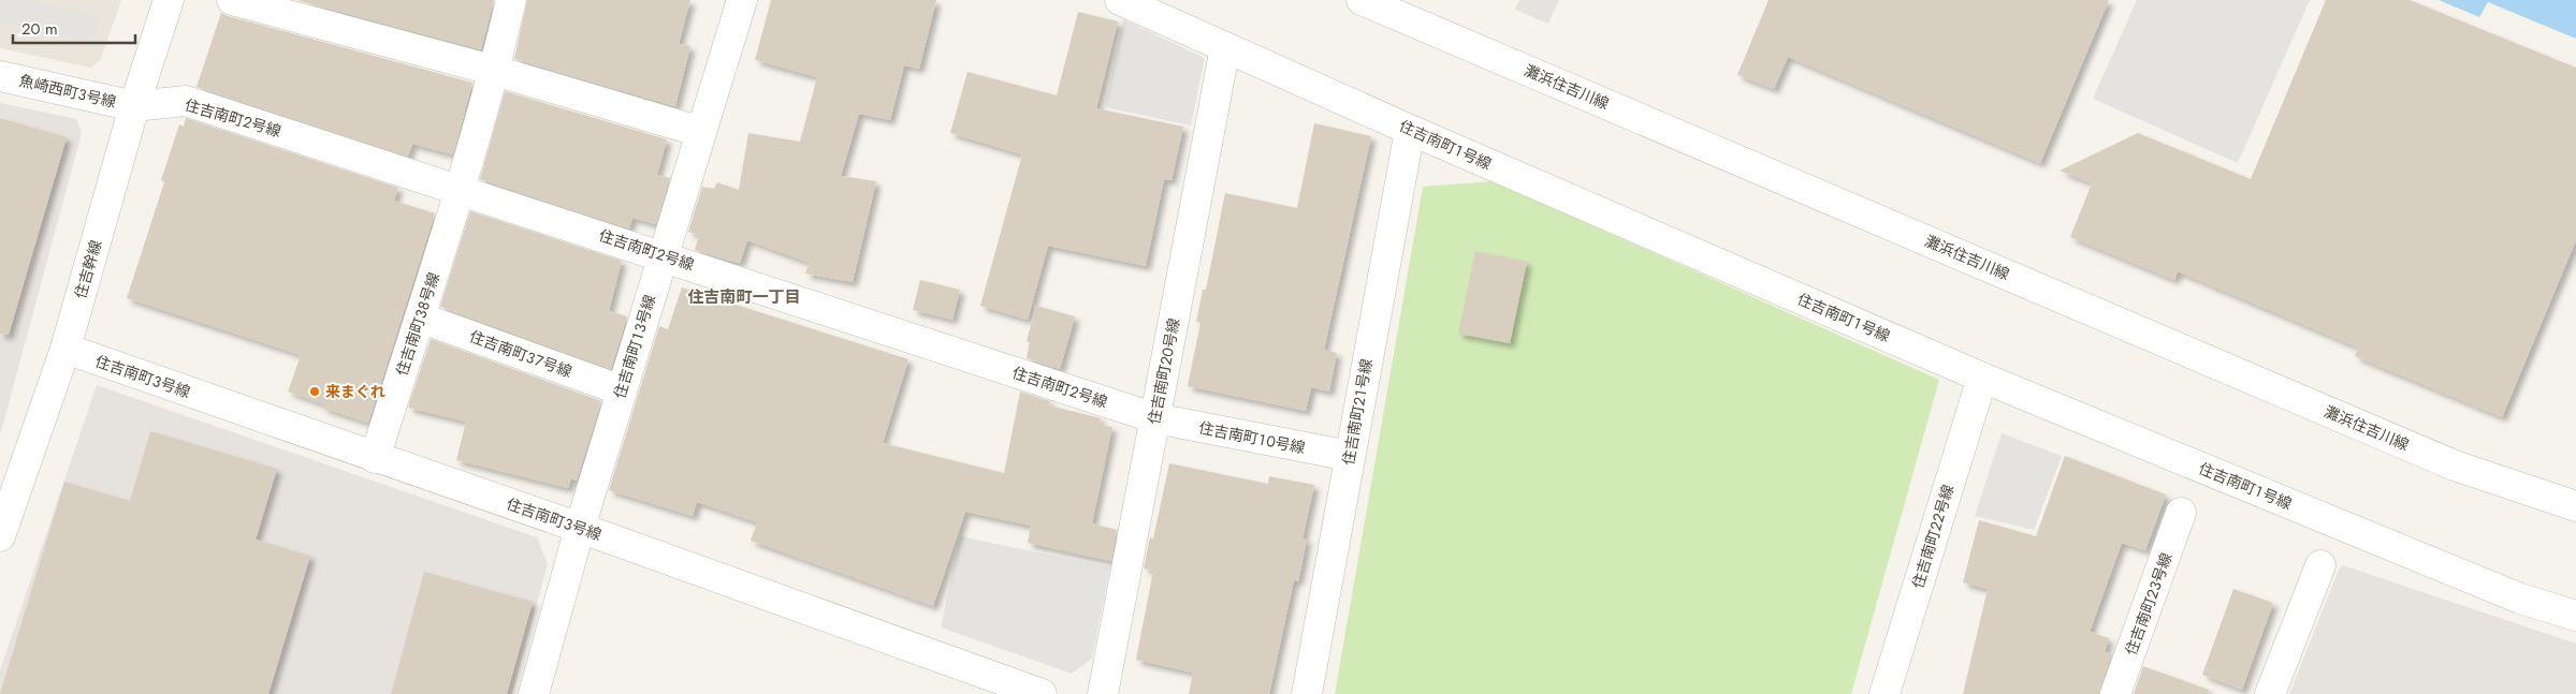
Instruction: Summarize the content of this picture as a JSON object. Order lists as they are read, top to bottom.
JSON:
{
  "streets": {
    "street": [
      "灘浜住吉川線",
      "魚崎西町３号線",
      "住吉南町２号線",
      "住吉南町１号線",
      "住吉幹線",
      "住吉南町３８号線",
      "住吉南町１３号線",
      "住吉南町３７号線",
      "住吉南町２０号線",
      "住吉南町３号線",
      "住吉南町２１号線",
      "住吉南町１０号線",
      "住吉南町２２号線",
      "住吉南町２３号線"
    ]
  },
  "crossings": [
    ["魚崎西町３号線", "住吉南町２号線"],
    ["魚崎西町３号線", "住吉幹線"],
    ["住吉南町２号線", "住吉幹線"],
    ["住吉南町２号線", "住吉南町３８号線"],
    ["住吉南町２号線", "住吉南町１３号線"],
    ["住吉南町２号線", "住吉南町２０号線"],
    ["住吉南町２号線", "住吉南町１０号線"],
    ["住吉南町１号線", "住吉南町２０号線"],
    ["住吉南町１号線", "住吉南町２１号線"],
    ["住吉南町１号線", "住吉南町２２号線"],
    ["住吉幹線", "住吉南町３号線"],
    ["住吉南町３８号線", "住吉南町３７号線"],
    ["住吉南町３８号線", "住吉南町３号線"],
    ["住吉南町１３号線", "住吉南町３７号線"],
    ["住吉南町１３号線", "住吉南町３号線"],
    ["住吉南町２０号線", "住吉南町１０号線"],
    ["住吉南町２１号線", "住吉南町１０号線"]
  ],
  "districts": ["住吉南町一丁目"],
  "places": ["来まぐれ"],
  "scale_bar": "20 m"
}
